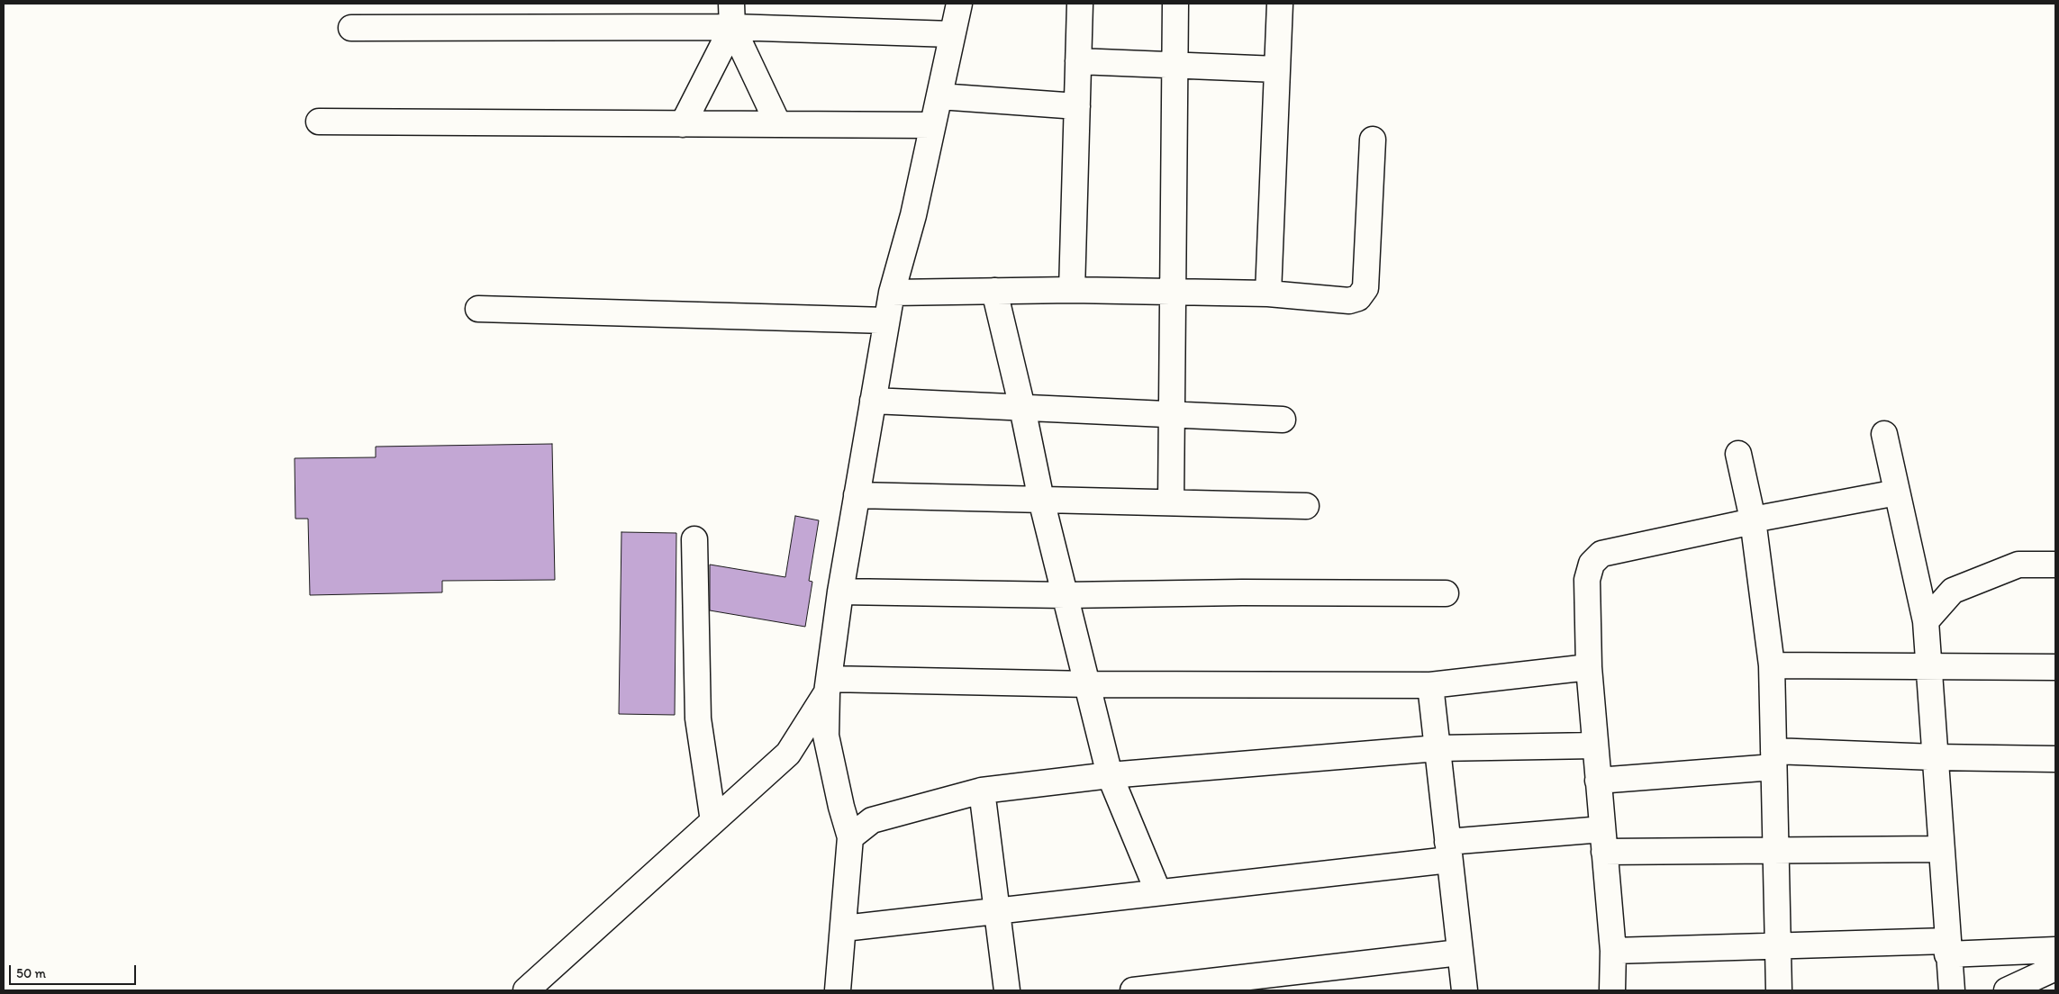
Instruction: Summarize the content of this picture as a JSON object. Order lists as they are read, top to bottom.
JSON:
{
  "scale_bar": "50 m"
}
